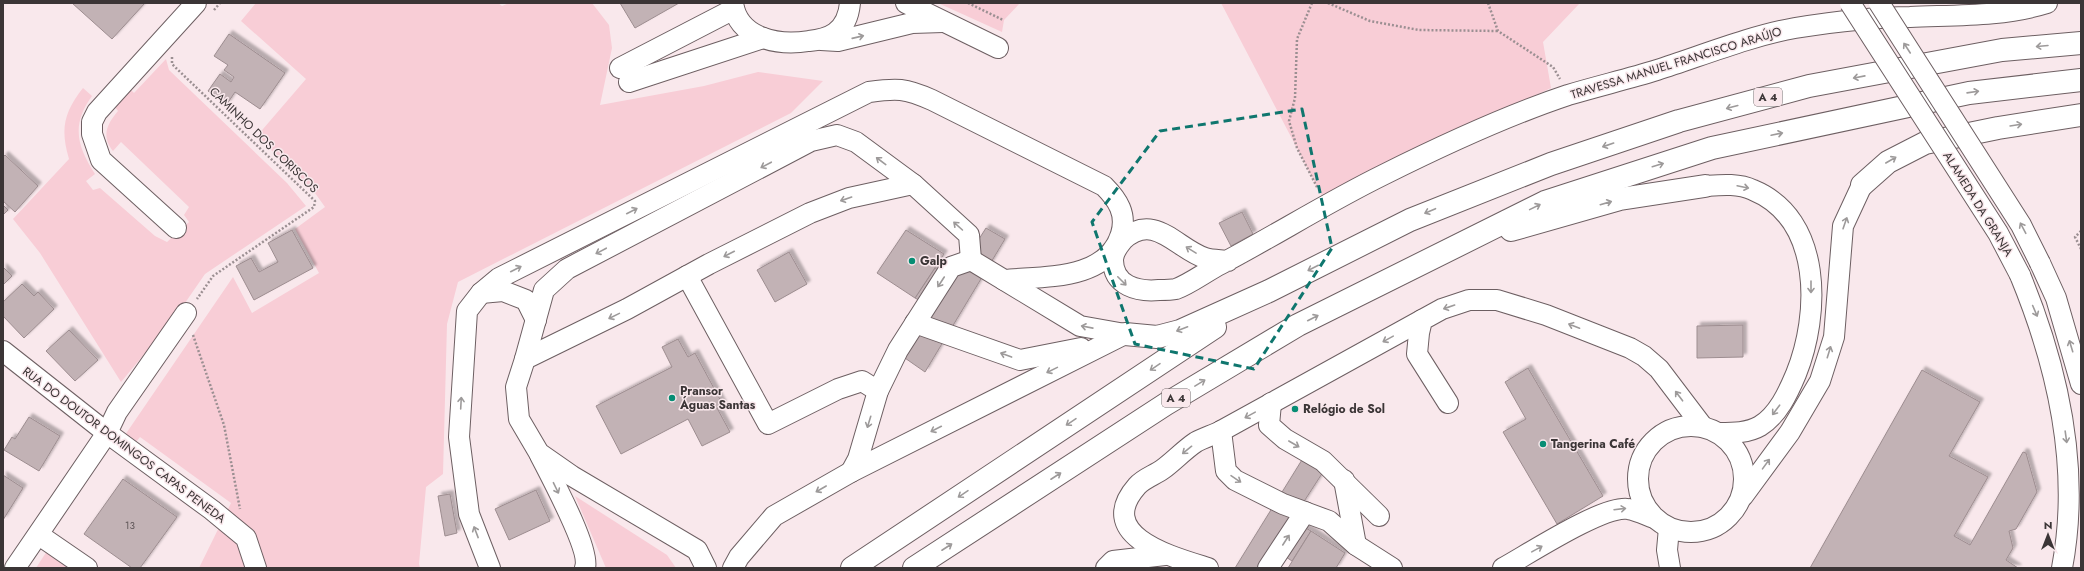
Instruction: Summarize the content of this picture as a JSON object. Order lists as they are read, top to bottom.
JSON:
{
  "streets": {
    "highway": ["A 4"],
    "street": ["TRAVESSA MANUEL FRANCISCO ARAÚJO", "ALAMEDA DA GRANJA", "RUA DO DOUTOR DOMINGOS CAPAS PENEDA"],
    "path": ["CAMINHO DOS CORISCOS"]
  },
  "places": [
    "Galp",
    "Pransor Águas Santas",
    "Relógio de Sol",
    "Tangerina Café"
  ],
  "house_numbers": ["13"],
  "north": "top"
}
